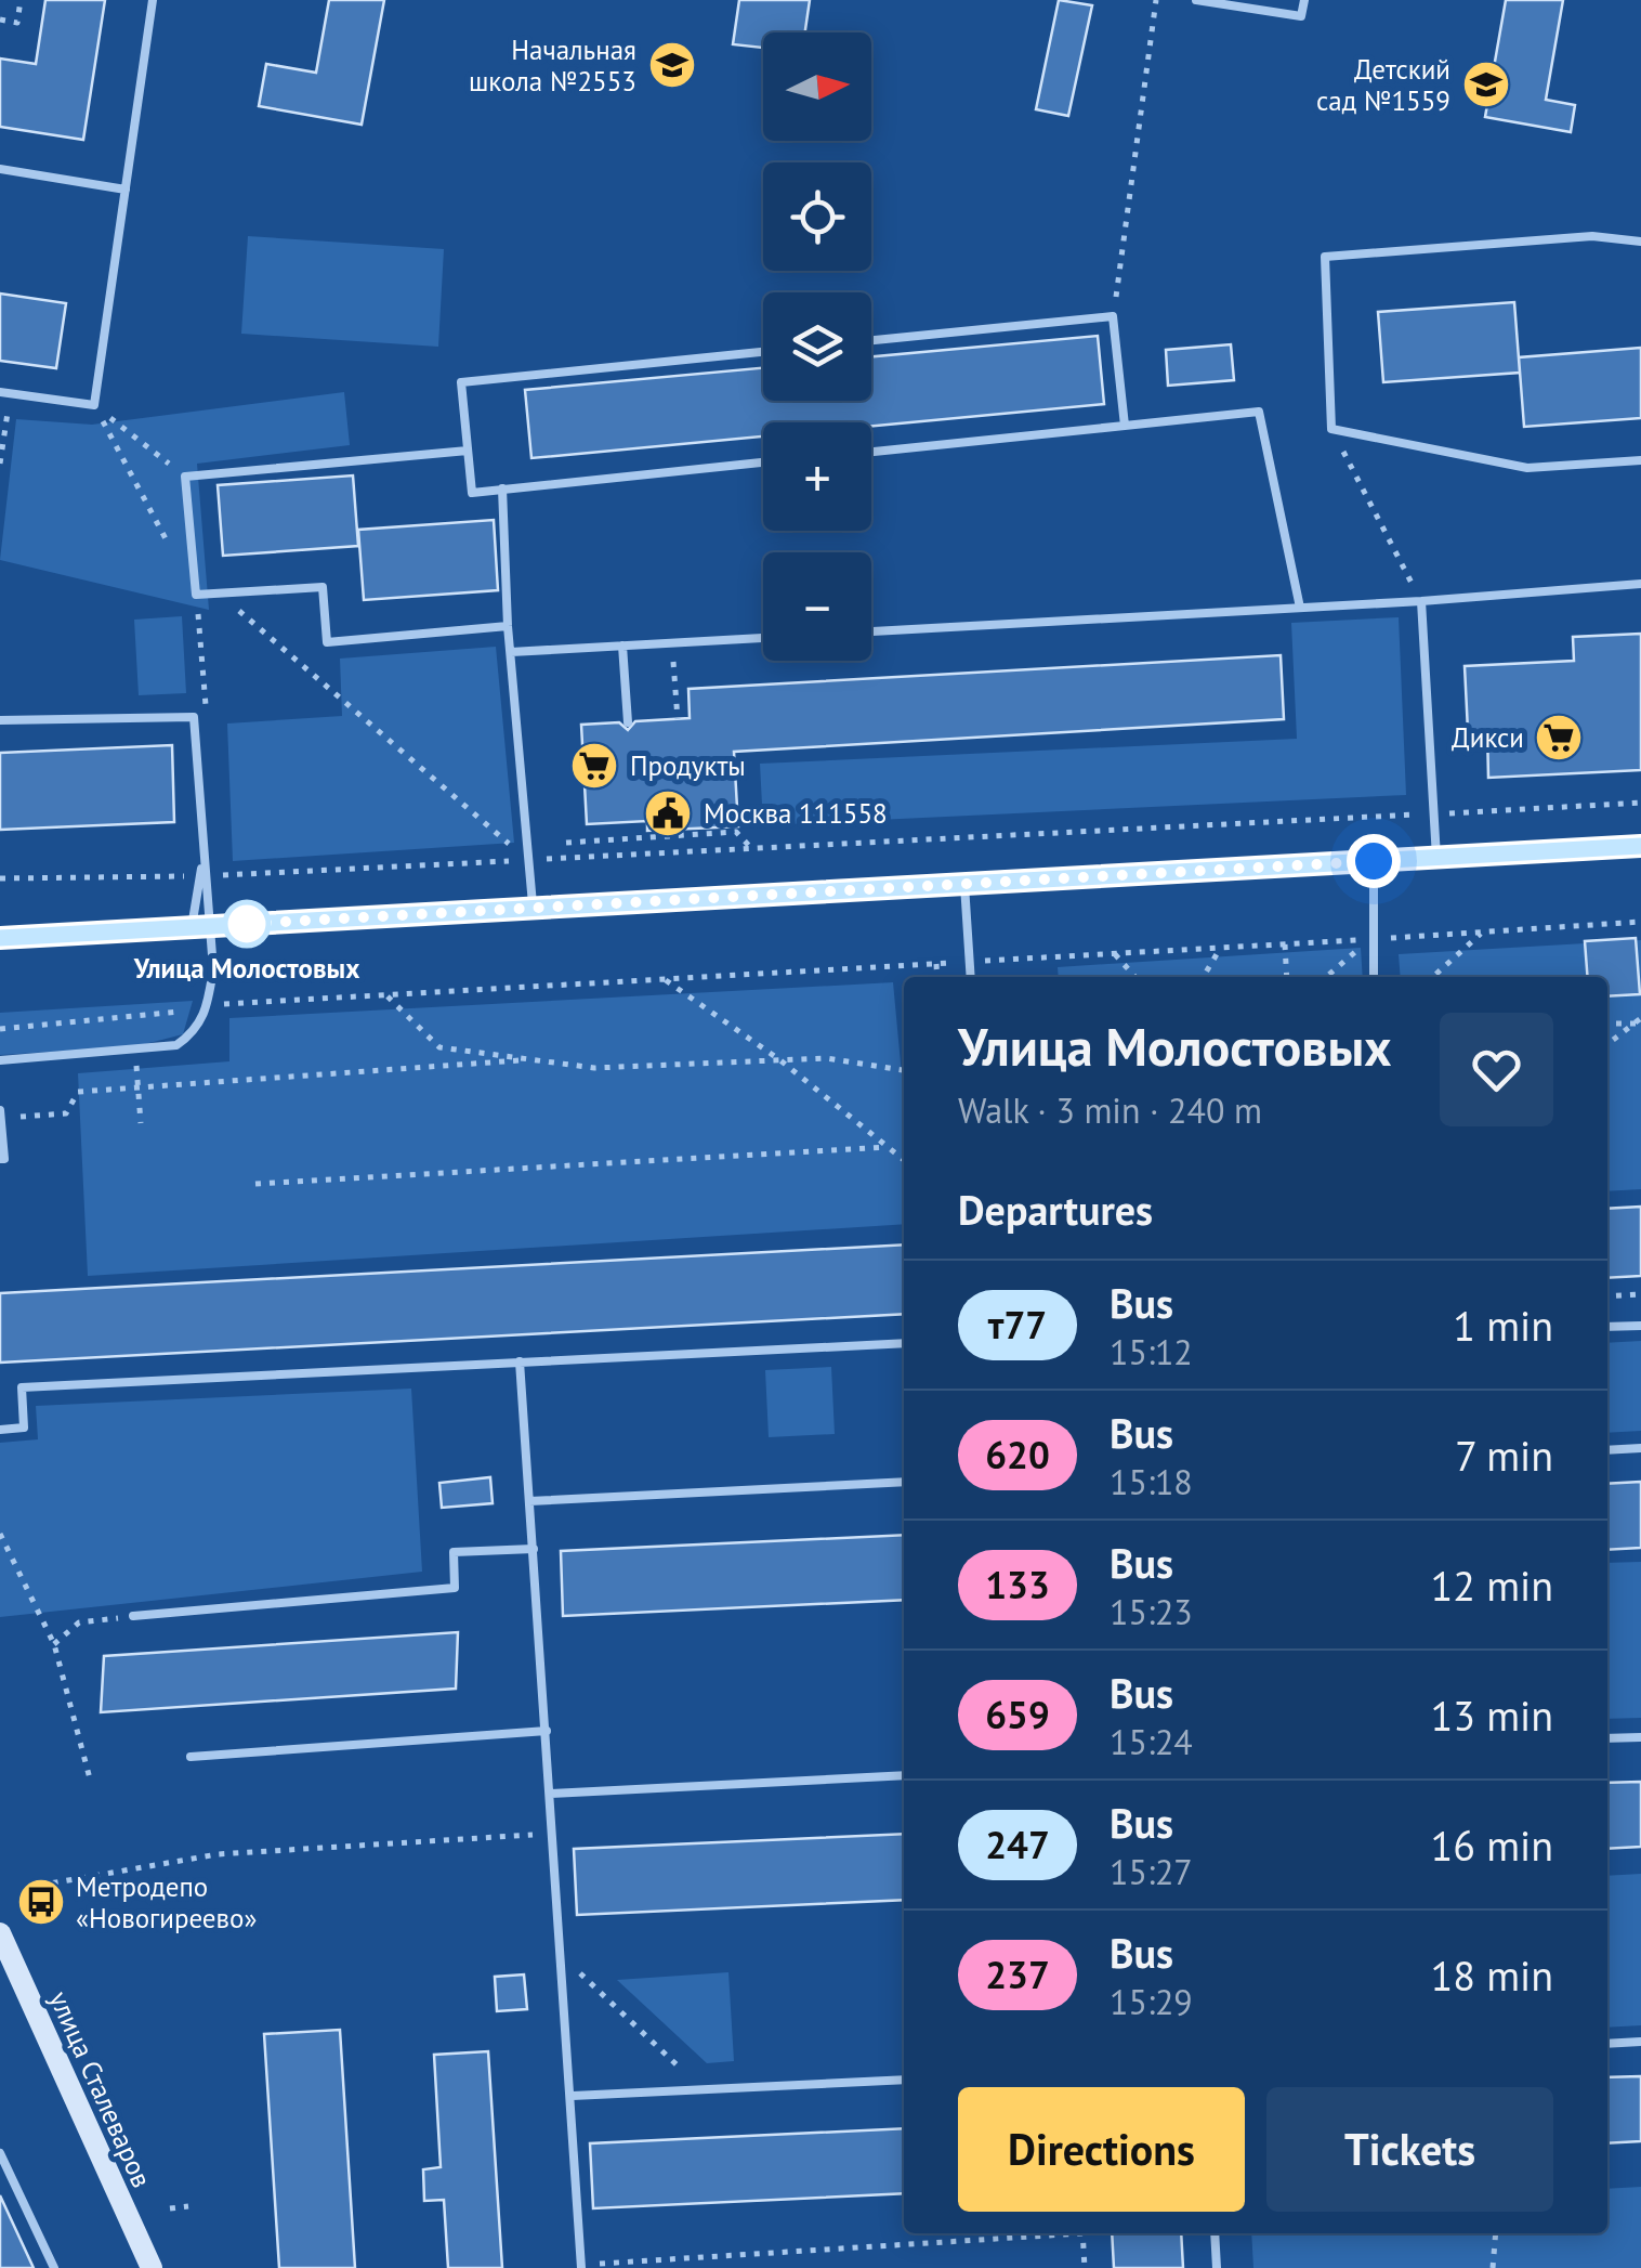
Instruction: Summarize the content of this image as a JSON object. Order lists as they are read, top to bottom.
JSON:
{
  "streets": {
    "main road": ["улица Сталеваров"]
  },
  "places": {
    "school or university": ["Начальная школа №2553", "Детский сад №1559"],
    "supermarket": ["Дикси", "Продукты"],
    "public building": ["Москва 111558"],
    "other": ["Улица Молостовых"],
    "bus stop": ["Метродепо «Новогиреево»"]
  },
  "lines": ["bus line т77"],
  "north": "right",
  "page": {
    "map_buttons": ["+", "−"],
    "heading": [
      ["Улица Молостовых", "Walk · 3 min · 240 m"],
      "Departures"
    ],
    "list": [
      {
        "mark": "т77",
        "name": "Bus",
        "note": "15:12",
        "value": "1 min"
      },
      {
        "mark": "620",
        "name": "Bus",
        "note": "15:18",
        "value": "7 min"
      },
      {
        "mark": "133",
        "name": "Bus",
        "note": "15:23",
        "value": "12 min"
      },
      {
        "mark": "659",
        "name": "Bus",
        "note": "15:24",
        "value": "13 min"
      },
      {
        "mark": "247",
        "name": "Bus",
        "note": "15:27",
        "value": "16 min"
      },
      {
        "mark": "237",
        "name": "Bus",
        "note": "15:29",
        "value": "18 min"
      }
    ],
    "buttons": ["Directions", "Tickets"]
  }
}
